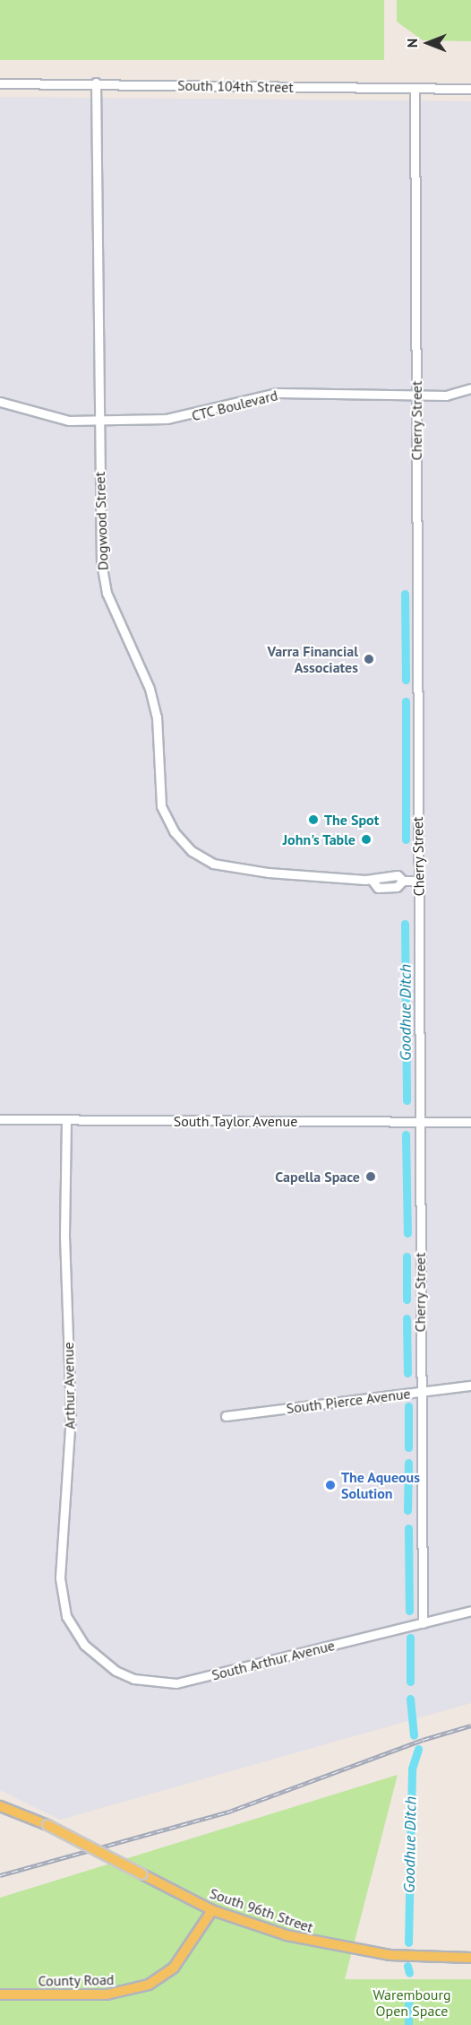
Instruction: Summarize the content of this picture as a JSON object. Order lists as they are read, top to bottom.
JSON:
{
  "streets": {
    "main road": ["South 96th Street", "County Road"],
    "street": [
      "South 104th Street",
      "CTC Boulevard",
      "Cherry Street",
      "Dogwood Street",
      "South Taylor Avenue",
      "Arthur Avenue",
      "South Pierce Avenue",
      "South Arthur Avenue"
    ]
  },
  "crossings": [
    ["South 104th Street", "Cherry Street"],
    ["South 104th Street", "Dogwood Street"],
    ["CTC Boulevard", "Cherry Street"],
    ["CTC Boulevard", "Dogwood Street"],
    ["Cherry Street", "Dogwood Street"],
    ["Cherry Street", "South Taylor Avenue"],
    ["Cherry Street", "South Pierce Avenue"],
    ["Cherry Street", "South Arthur Avenue"],
    ["South Taylor Avenue", "Arthur Avenue"],
    ["Arthur Avenue", "South Arthur Avenue"],
    ["South 96th Street", "County Road"]
  ],
  "water": ["Goodhue Ditch"],
  "parks": ["Warembourg Open Space"],
  "places": [
    "Varra Financial Associates",
    "The Spot",
    "John's Table",
    "Capella Space",
    "The Aqueous Solution"
  ],
  "north": "left"
}
